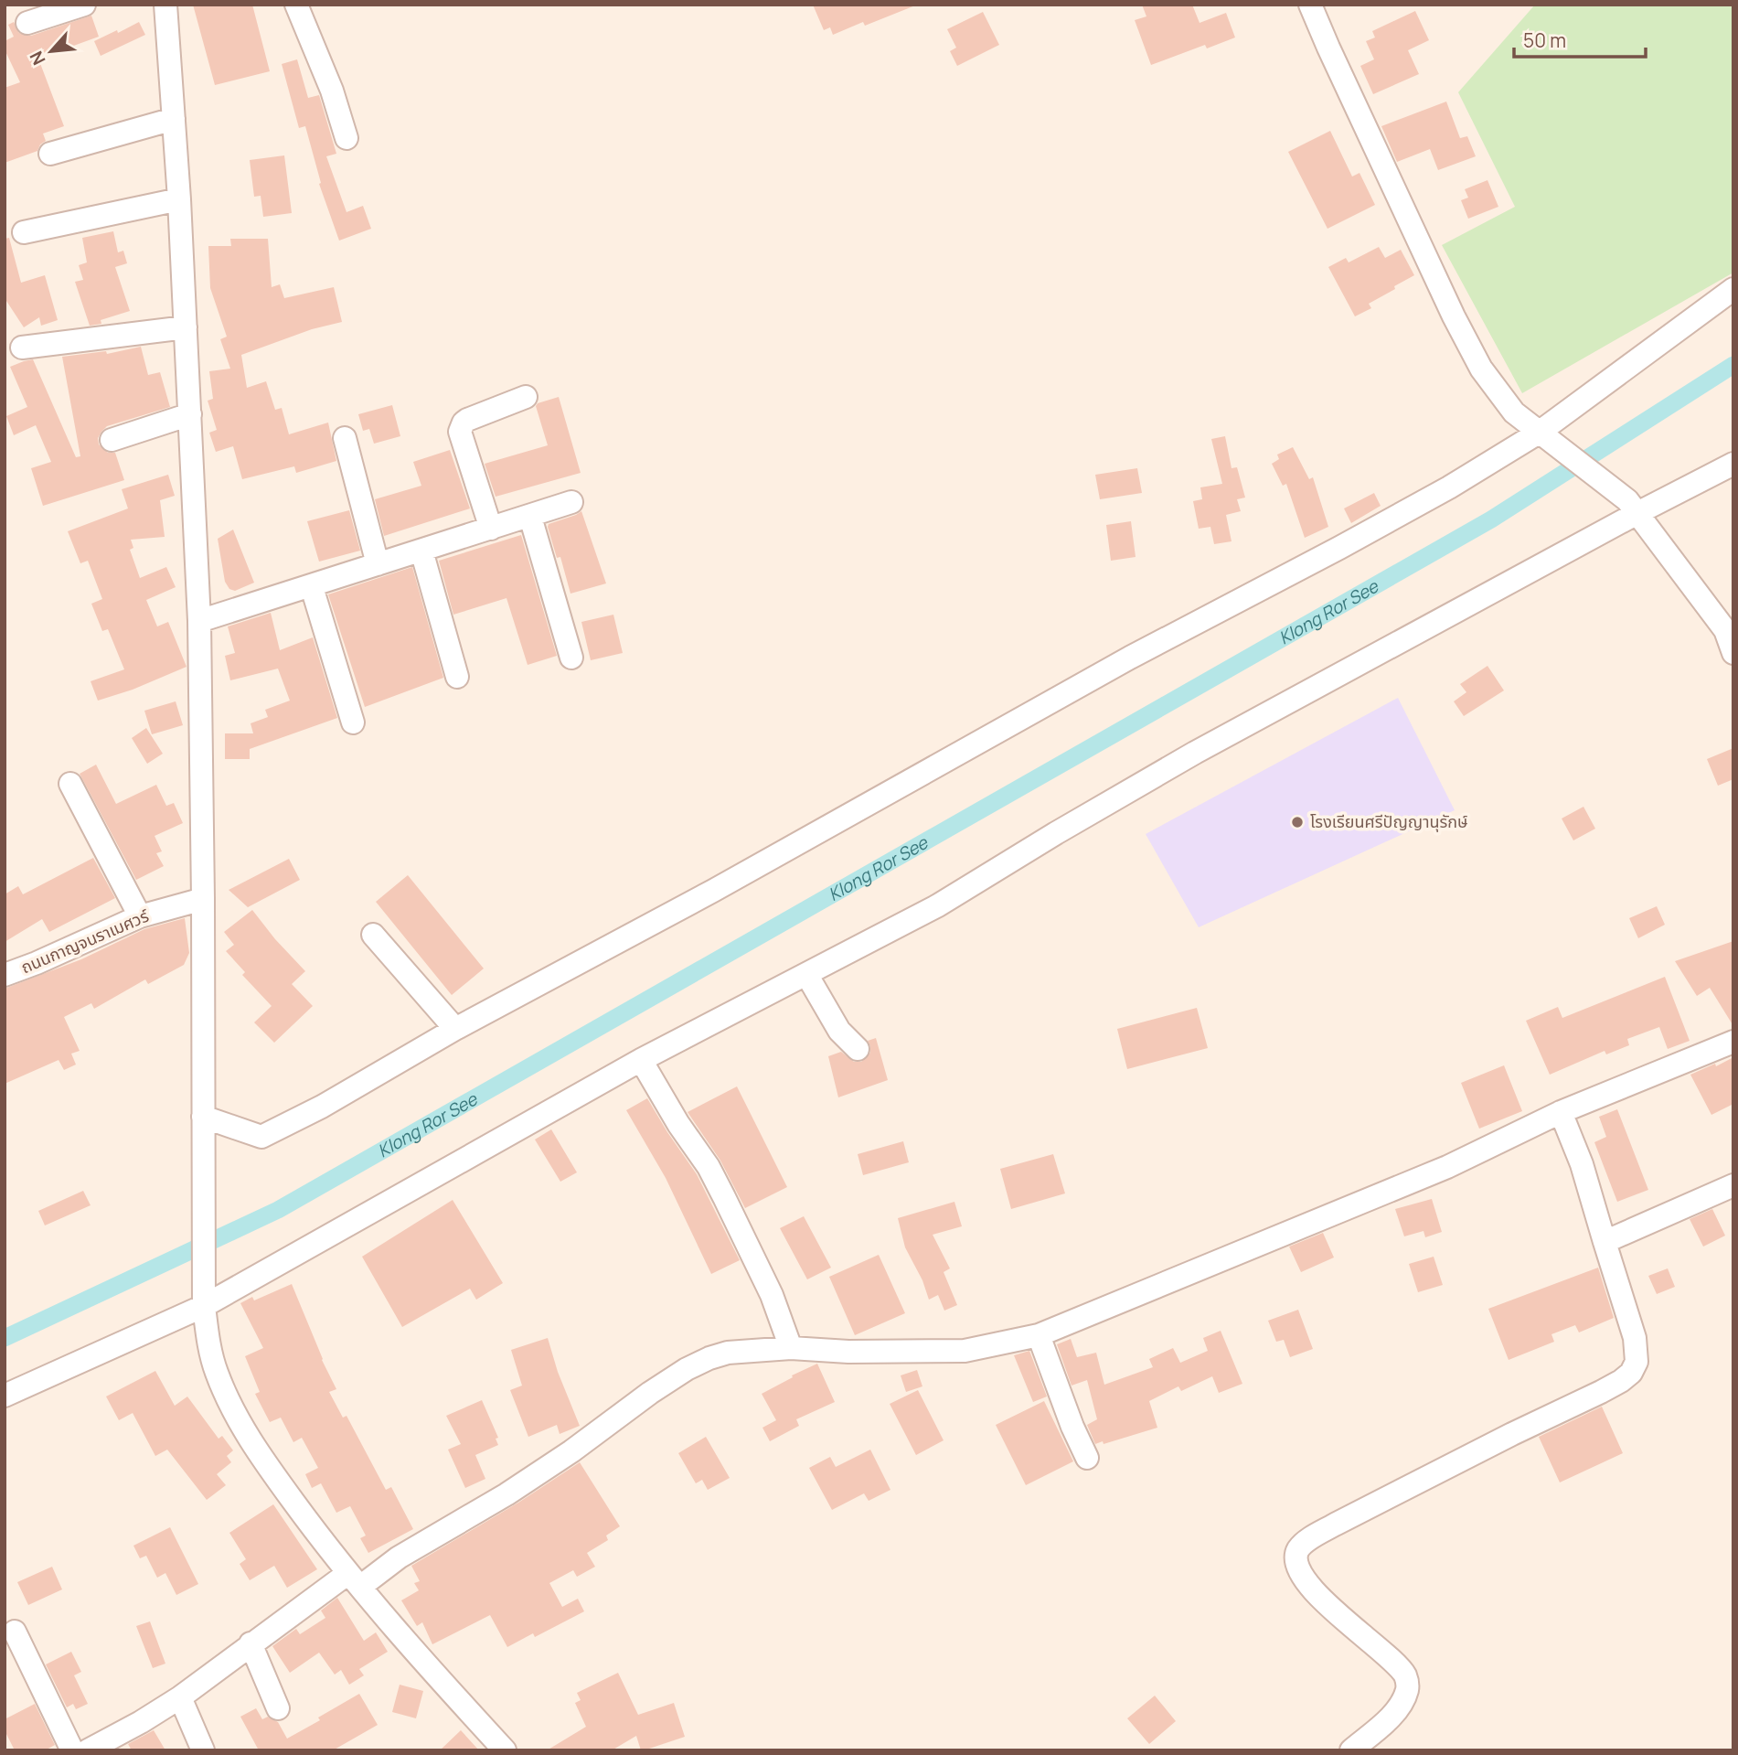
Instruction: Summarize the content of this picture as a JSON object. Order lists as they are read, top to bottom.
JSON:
{
  "streets": {
    "street": ["ถนนกาญจนราเมศวร์"]
  },
  "water": ["Klong Ror See"],
  "places": ["โรงเรียนศรีปัญญานุรักษ์"],
  "scale_bar": "50 m",
  "north": "bottom left"
}
